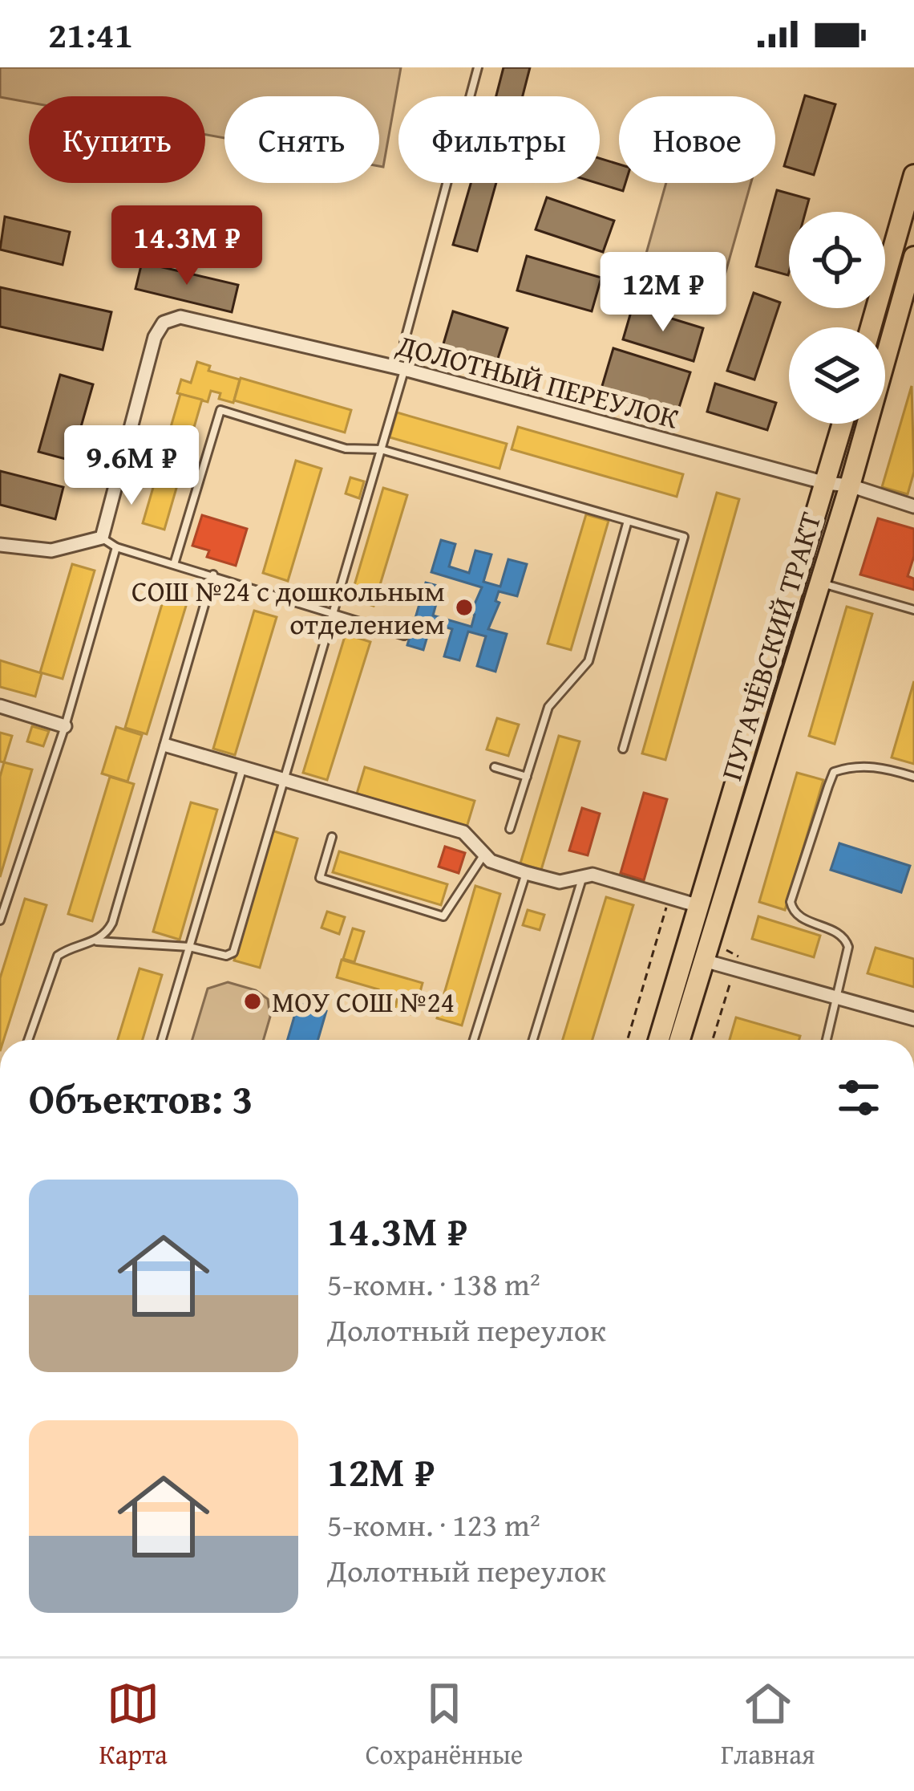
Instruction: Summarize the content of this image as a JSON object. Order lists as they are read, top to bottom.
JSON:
{
  "streets": {
    "main road": ["ПУГАЧЁВСКИЙ ТРАКТ"],
    "street": ["ДОЛОТНЫЙ ПЕРЕУЛОК"]
  },
  "crossings": [
    ["ДОЛОТНЫЙ ПЕРЕУЛОК", "ПУГАЧЁВСКИЙ ТРАКТ"]
  ],
  "places": ["СОШ №24 с дошкольным отделением", "МОУ СОШ №24"],
  "page": {
    "status": "21:41",
    "chip": [
      "Купить",
      "Снять",
      "Фильтры",
      "Новое"
    ],
    "price": ["14.3M ₽", "12M ₽", "9.6M ₽"],
    "heading": "Объектов: 3",
    "list": [
      {
        "name": "14.3M ₽",
        "note": "5-комн. · 138 m² · Долотный переулок"
      },
      {
        "name": "12M ₽",
        "note": "5-комн. · 123 m² · Долотный переулок"
      }
    ],
    "tabs": ["Карта", "Сохранённые", "Главная"]
  }
}
